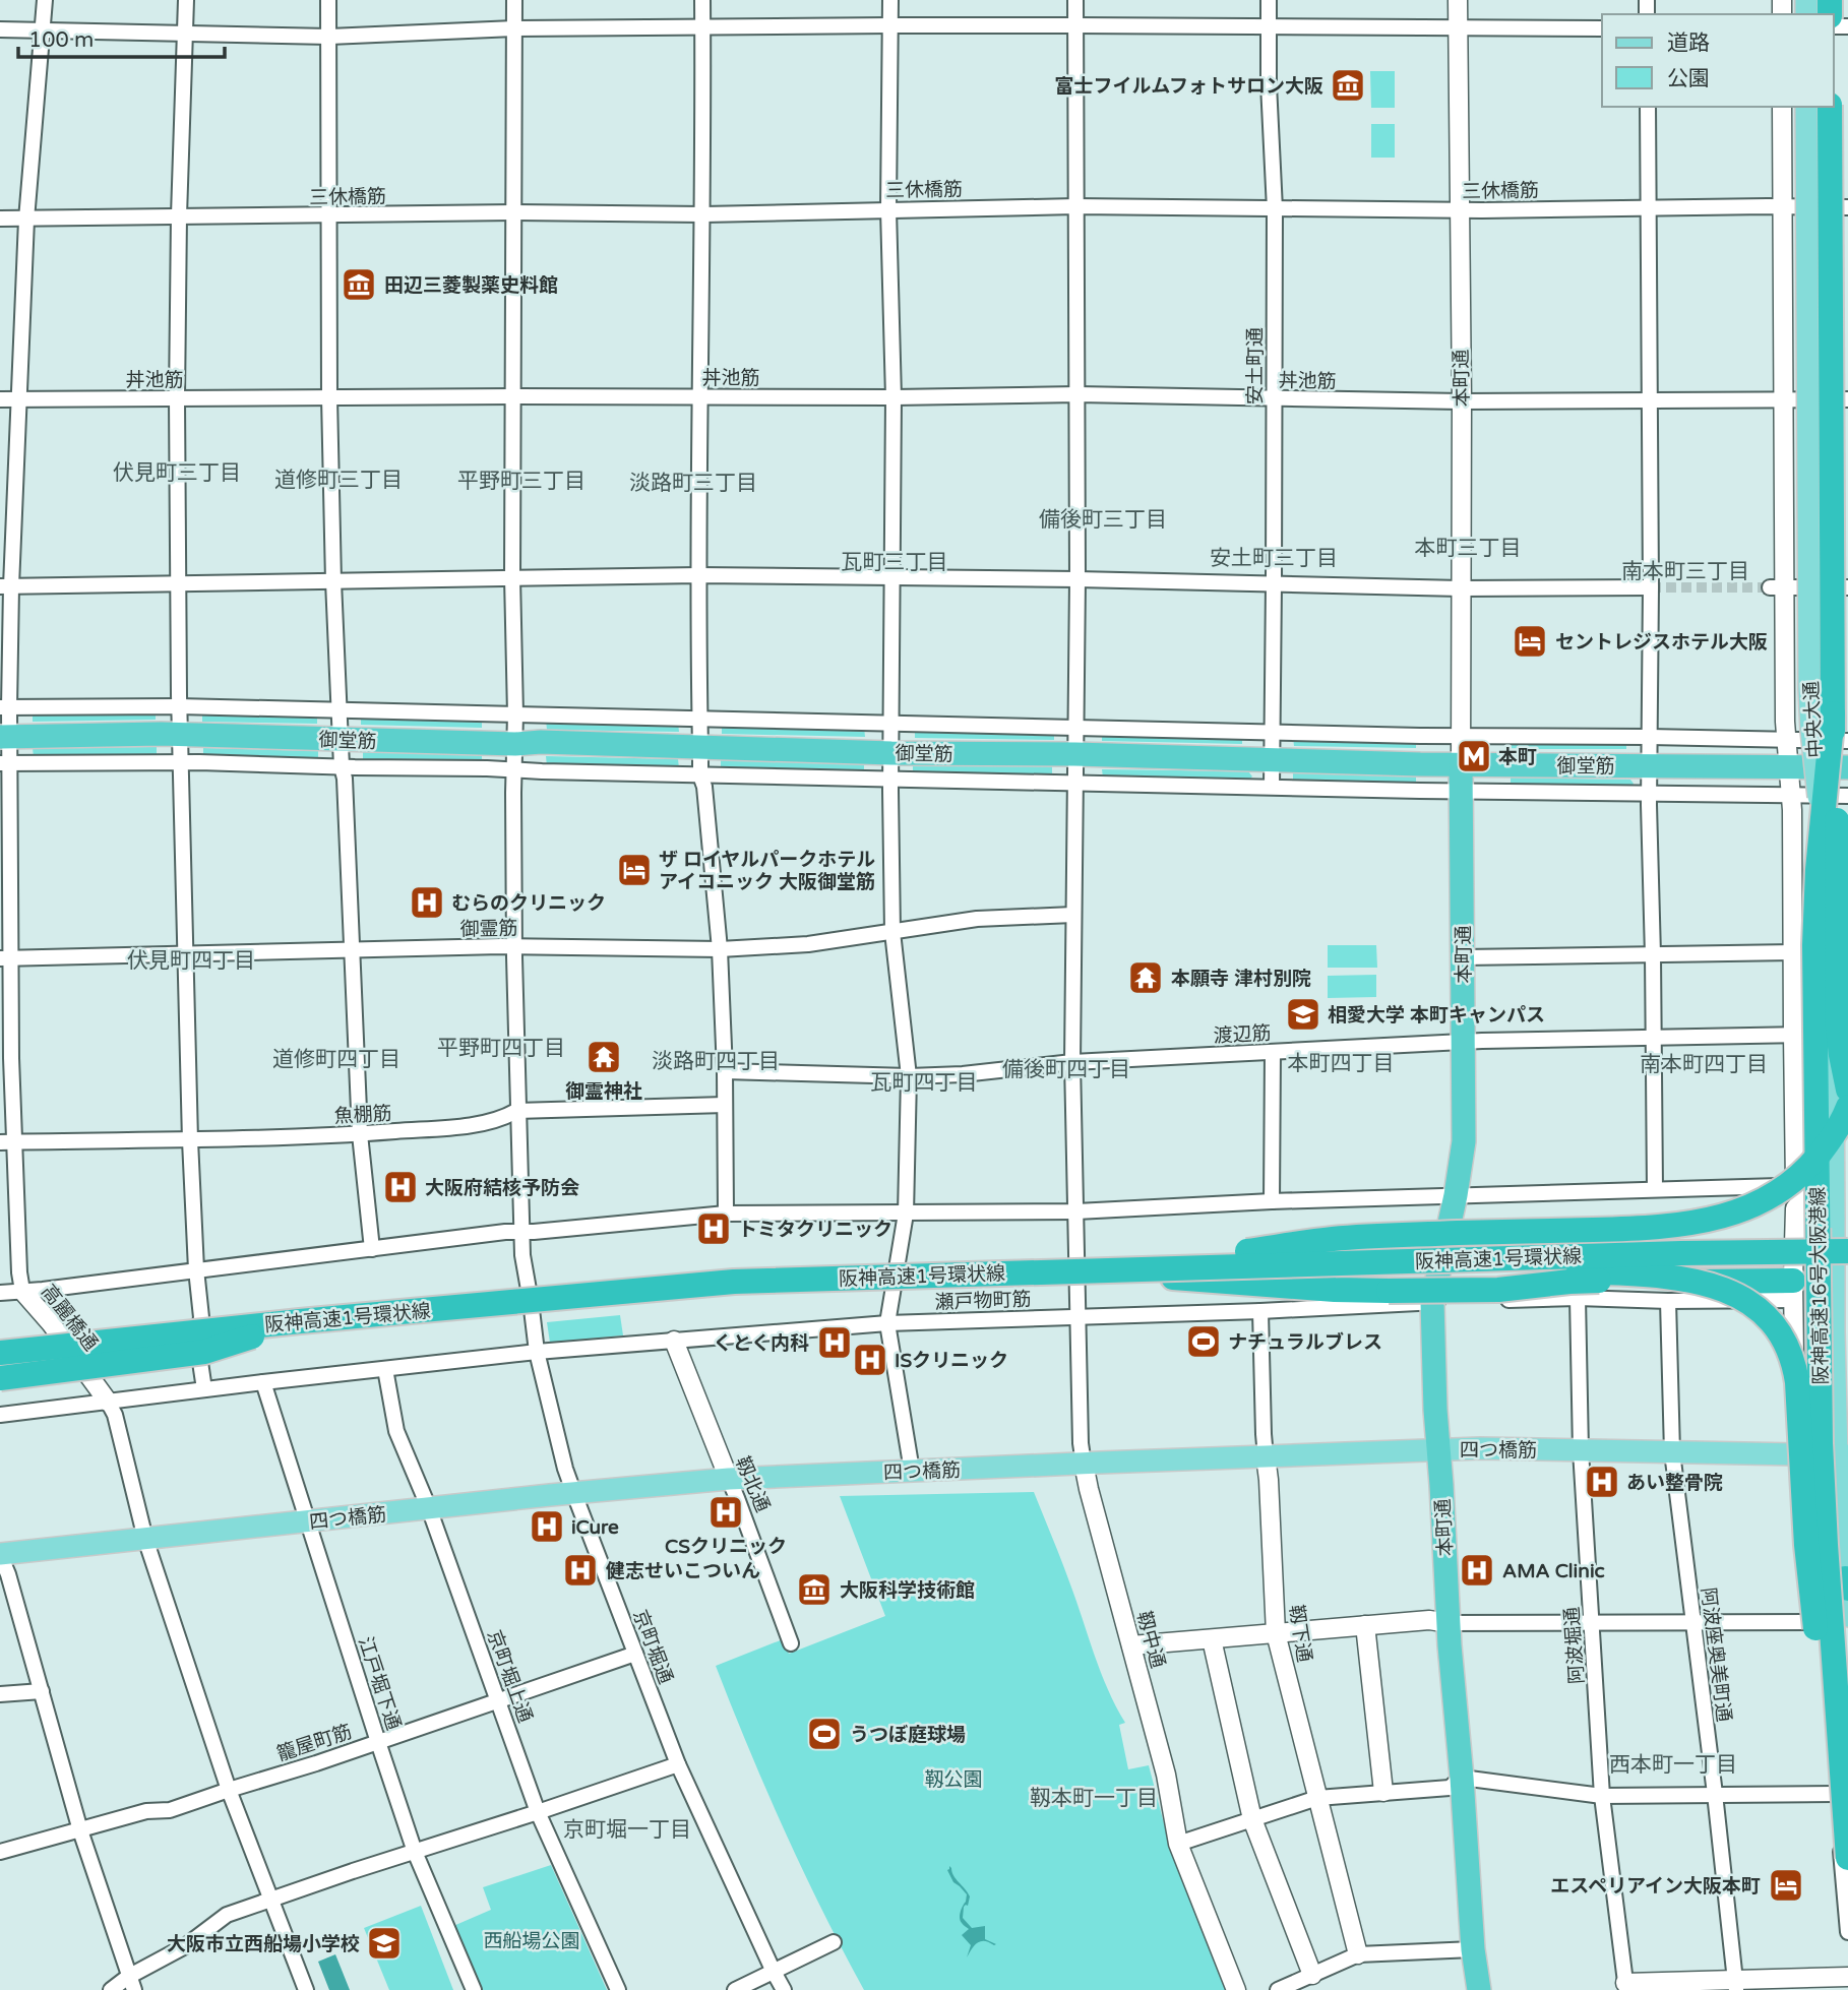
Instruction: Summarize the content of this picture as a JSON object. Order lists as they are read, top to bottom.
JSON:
{
  "streets": {
    "highway": [
      "本町通",
      "御堂筋",
      "阪神高速1号環状線",
      "阪神高速16号大阪港線"
    ],
    "main road": ["中央大通", "四つ橋筋"],
    "street": [
      "三休橋筋",
      "安土町通",
      "丼池筋",
      "御霊筋",
      "渡辺筋",
      "魚棚筋",
      "瀬戸物町筋",
      "高麗橋通",
      "靱北通",
      "靱下通",
      "靱中通",
      "阿波堀通",
      "京町堀通",
      "阿波座奥美町通",
      "京町堀上通",
      "江戸堀下通",
      "籠屋町筋"
    ]
  },
  "crossings": [
    ["三休橋筋", "安土町通"],
    ["三休橋筋", "本町通"],
    ["三休橋筋", "中央大通"],
    ["三休橋筋", "高麗橋通"],
    ["三休橋筋", "靱中通"],
    ["三休橋筋", "京町堀通"],
    ["安土町通", "丼池筋"],
    ["安土町通", "御堂筋"],
    ["丼池筋", "本町通"],
    ["丼池筋", "中央大通"],
    ["丼池筋", "高麗橋通"],
    ["丼池筋", "靱中通"],
    ["丼池筋", "京町堀通"],
    ["本町通", "御堂筋"],
    ["本町通", "渡辺筋"],
    ["本町通", "瀬戸物町筋"],
    ["本町通", "四つ橋筋"],
    ["中央大通", "御堂筋"],
    ["中央大通", "渡辺筋"],
    ["中央大通", "四つ橋筋"],
    ["御堂筋", "高麗橋通"],
    ["御堂筋", "靱中通"],
    ["御堂筋", "京町堀通"],
    ["御霊筋", "高麗橋通"],
    ["御霊筋", "靱中通"],
    ["御霊筋", "京町堀通"],
    ["渡辺筋", "靱中通"],
    ["魚棚筋", "高麗橋通"],
    ["魚棚筋", "京町堀通"],
    ["阪神高速1号環状線", "靱中通"],
    ["瀬戸物町筋", "高麗橋通"],
    ["瀬戸物町筋", "靱北通"],
    ["瀬戸物町筋", "靱下通"],
    ["瀬戸物町筋", "靱中通"],
    ["瀬戸物町筋", "阿波堀通"],
    ["瀬戸物町筋", "京町堀通"],
    ["瀬戸物町筋", "阿波座奥美町通"],
    ["瀬戸物町筋", "京町堀上通"],
    ["瀬戸物町筋", "江戸堀下通"],
    ["四つ橋筋", "靱北通"],
    ["四つ橋筋", "靱下通"],
    ["四つ橋筋", "靱中通"],
    ["四つ橋筋", "阿波堀通"],
    ["四つ橋筋", "京町堀通"],
    ["四つ橋筋", "阿波座奥美町通"],
    ["四つ橋筋", "京町堀上通"],
    ["四つ橋筋", "江戸堀下通"],
    ["京町堀通", "籠屋町筋"],
    ["京町堀上通", "籠屋町筋"],
    ["江戸堀下通", "籠屋町筋"]
  ],
  "districts": [
    "伏見町三丁目",
    "道修町三丁目",
    "平野町三丁目",
    "淡路町三丁目",
    "備後町三丁目",
    "本町三丁目",
    "安土町三丁目",
    "瓦町三丁目",
    "南本町三丁目",
    "伏見町四丁目",
    "平野町四丁目",
    "道修町四丁目",
    "淡路町四丁目",
    "本町四丁目",
    "南本町四丁目",
    "備後町四丁目",
    "瓦町四丁目",
    "西本町一丁目",
    "靱本町一丁目",
    "京町堀一丁目"
  ],
  "parks": ["靱公園", "西船場公園"],
  "places": {
    "museum": ["富士フイルムフォトサロン大阪", "田辺三菱製薬史料館", "大阪科学技術館"],
    "hotel": ["セントレジスホテル大阪", "ザ ロイヤルパークホテル アイコニック 大阪御堂筋", "エスペリアイン大阪本町"],
    "metro station": ["本町"],
    "hospital": [
      "むらのクリニック",
      "大阪府結核予防会",
      "トミタクリニック",
      "くとく内科",
      "ISクリニック",
      "あい整骨院",
      "CSクリニック",
      "iCure",
      "健志せいこついん",
      "AMA Clinic"
    ],
    "temple": ["本願寺 津村別院", "御霊神社"],
    "school or university": ["相愛大学 本町キャンパス", "大阪市立西船場小学校"],
    "sports": ["ナチュラルブレス", "うつぼ庭球場"]
  },
  "legend": ["道路", "公園"],
  "scale_bar": "100 m"
}
